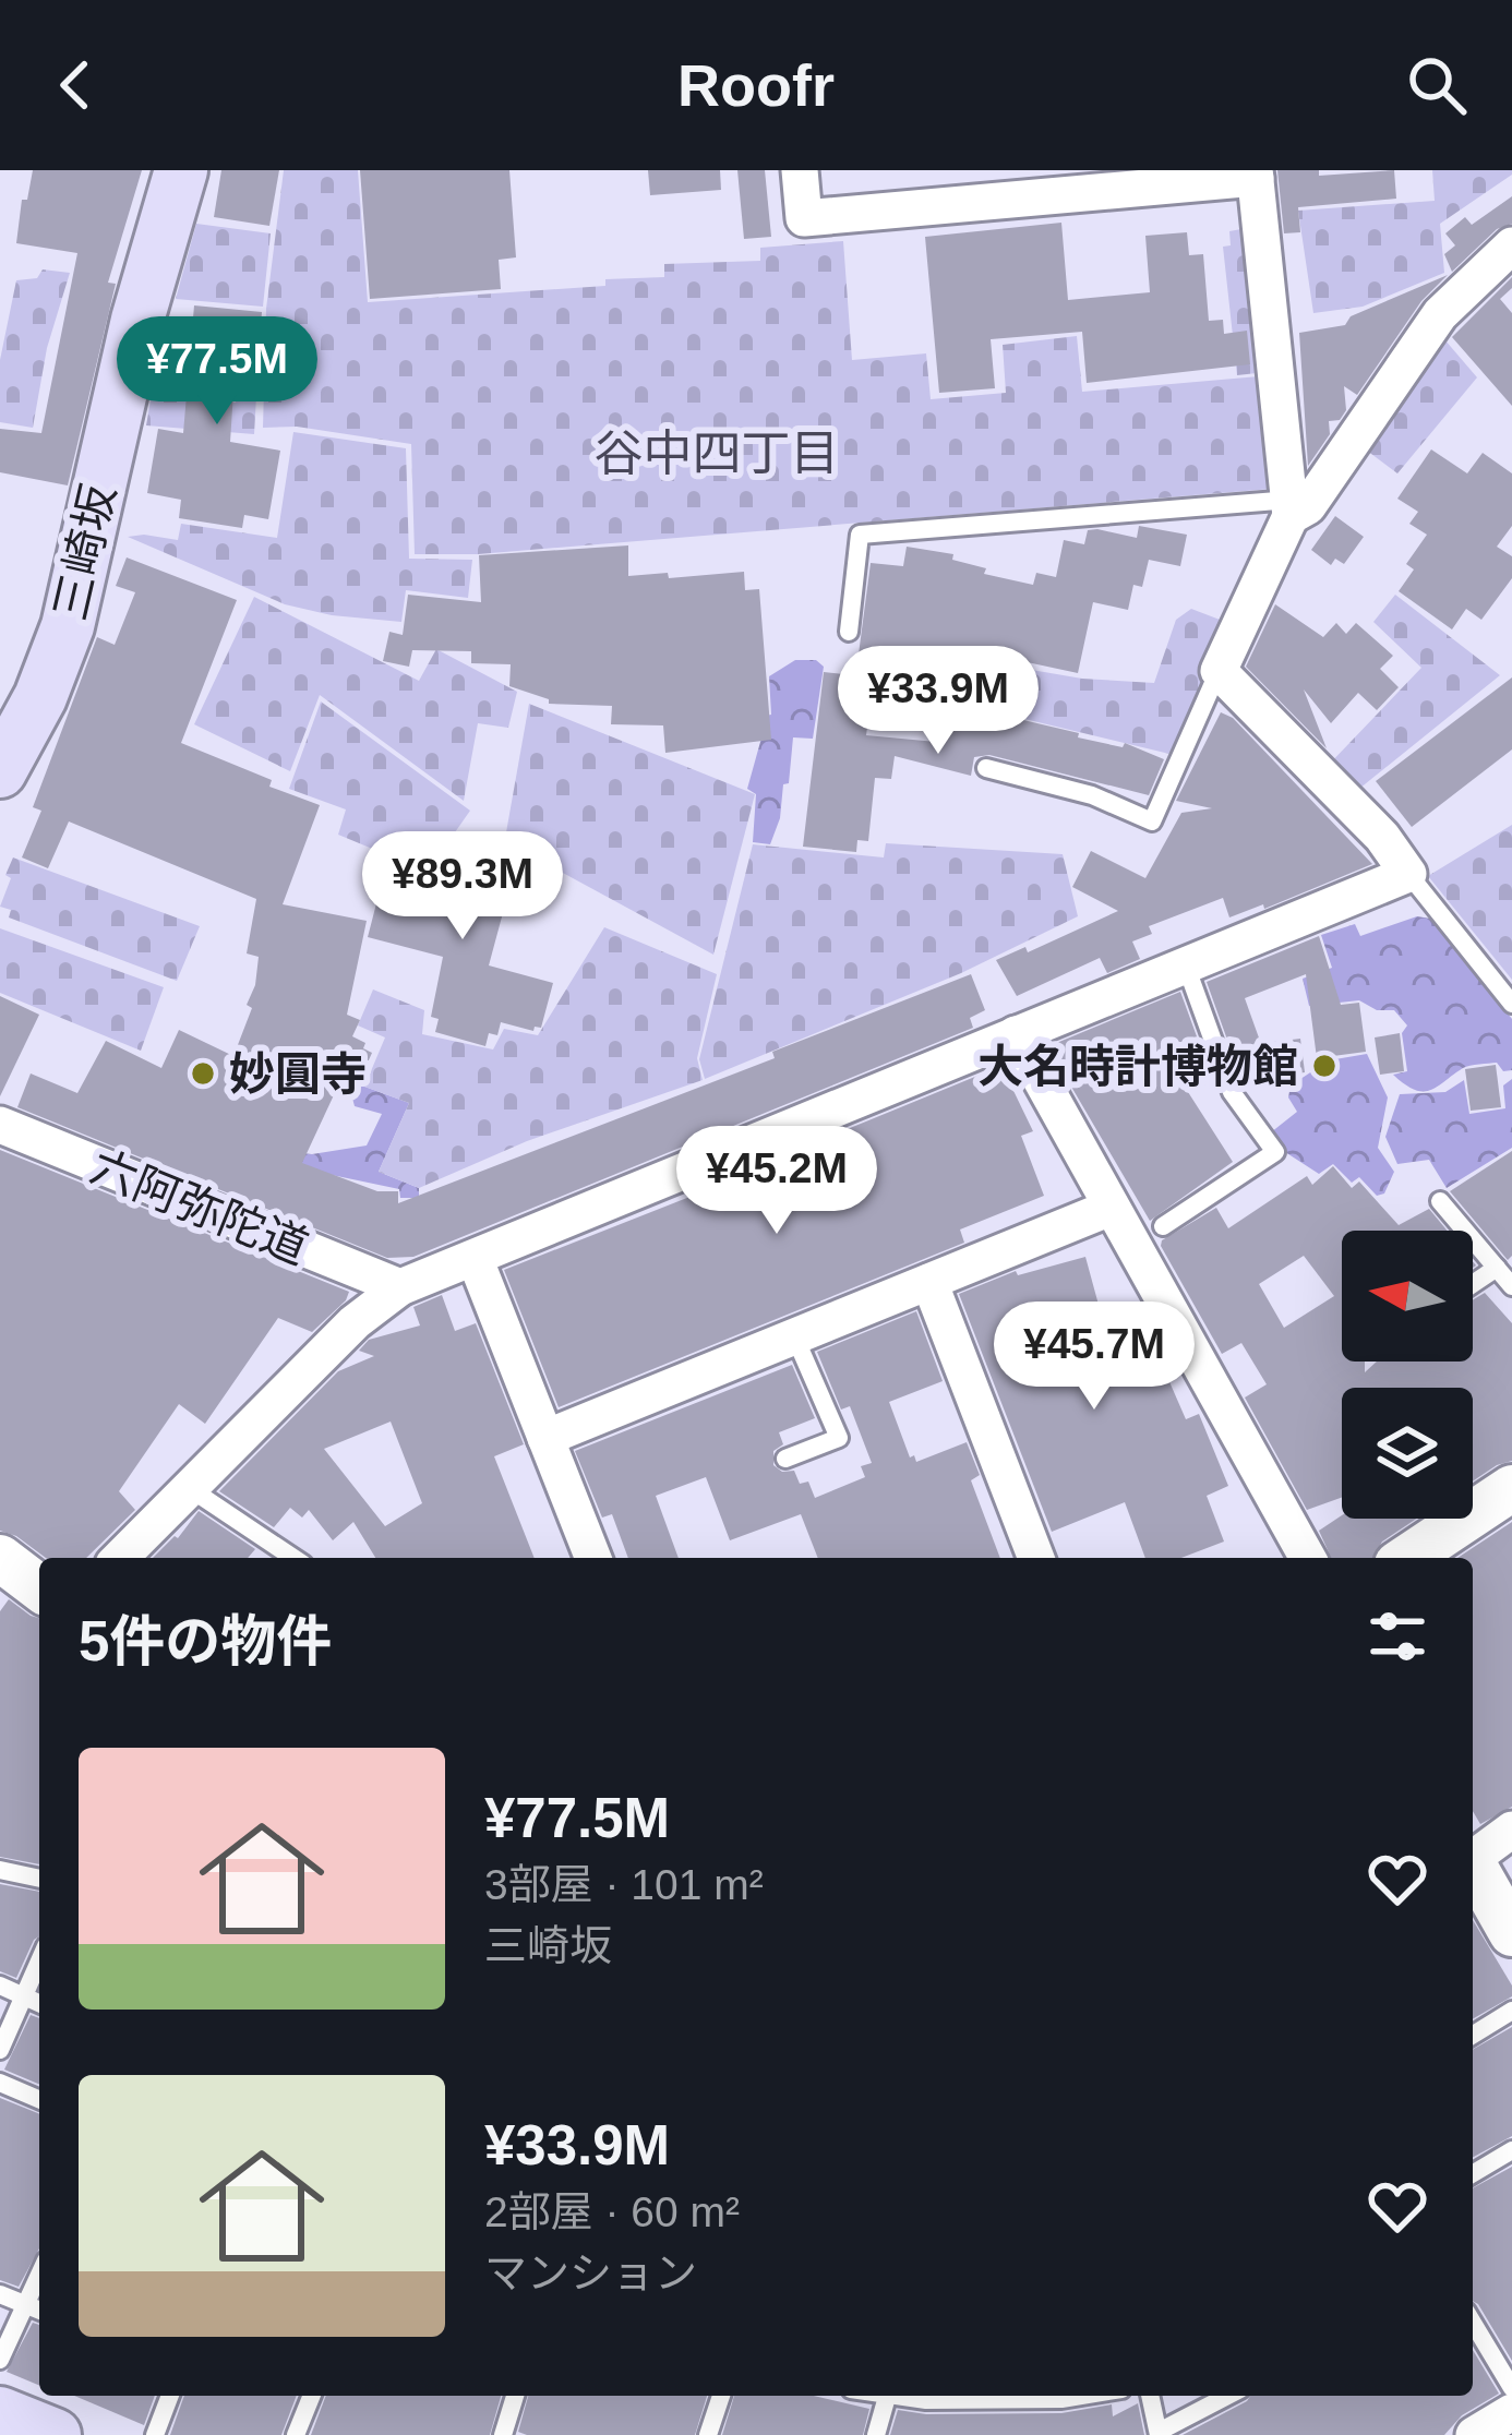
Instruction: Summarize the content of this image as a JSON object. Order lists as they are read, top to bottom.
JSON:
{
  "streets": {
    "main road": ["三崎坂"],
    "street": ["六阿弥陀道"]
  },
  "districts": ["谷中四丁目"],
  "places": ["大名時計博物館", "妙圓寺"],
  "north": "left",
  "page": {
    "header": "Roofr",
    "price": [
      "¥77.5M",
      "¥33.9M",
      "¥89.3M",
      "¥45.2M",
      "¥45.7M"
    ],
    "heading": "5件の物件",
    "list": [
      {
        "name": "¥77.5M",
        "note": "3部屋 · 101 m² · 三崎坂"
      },
      {
        "name": "¥33.9M",
        "note": "2部屋 · 60 m² · マンション"
      }
    ]
  }
}
